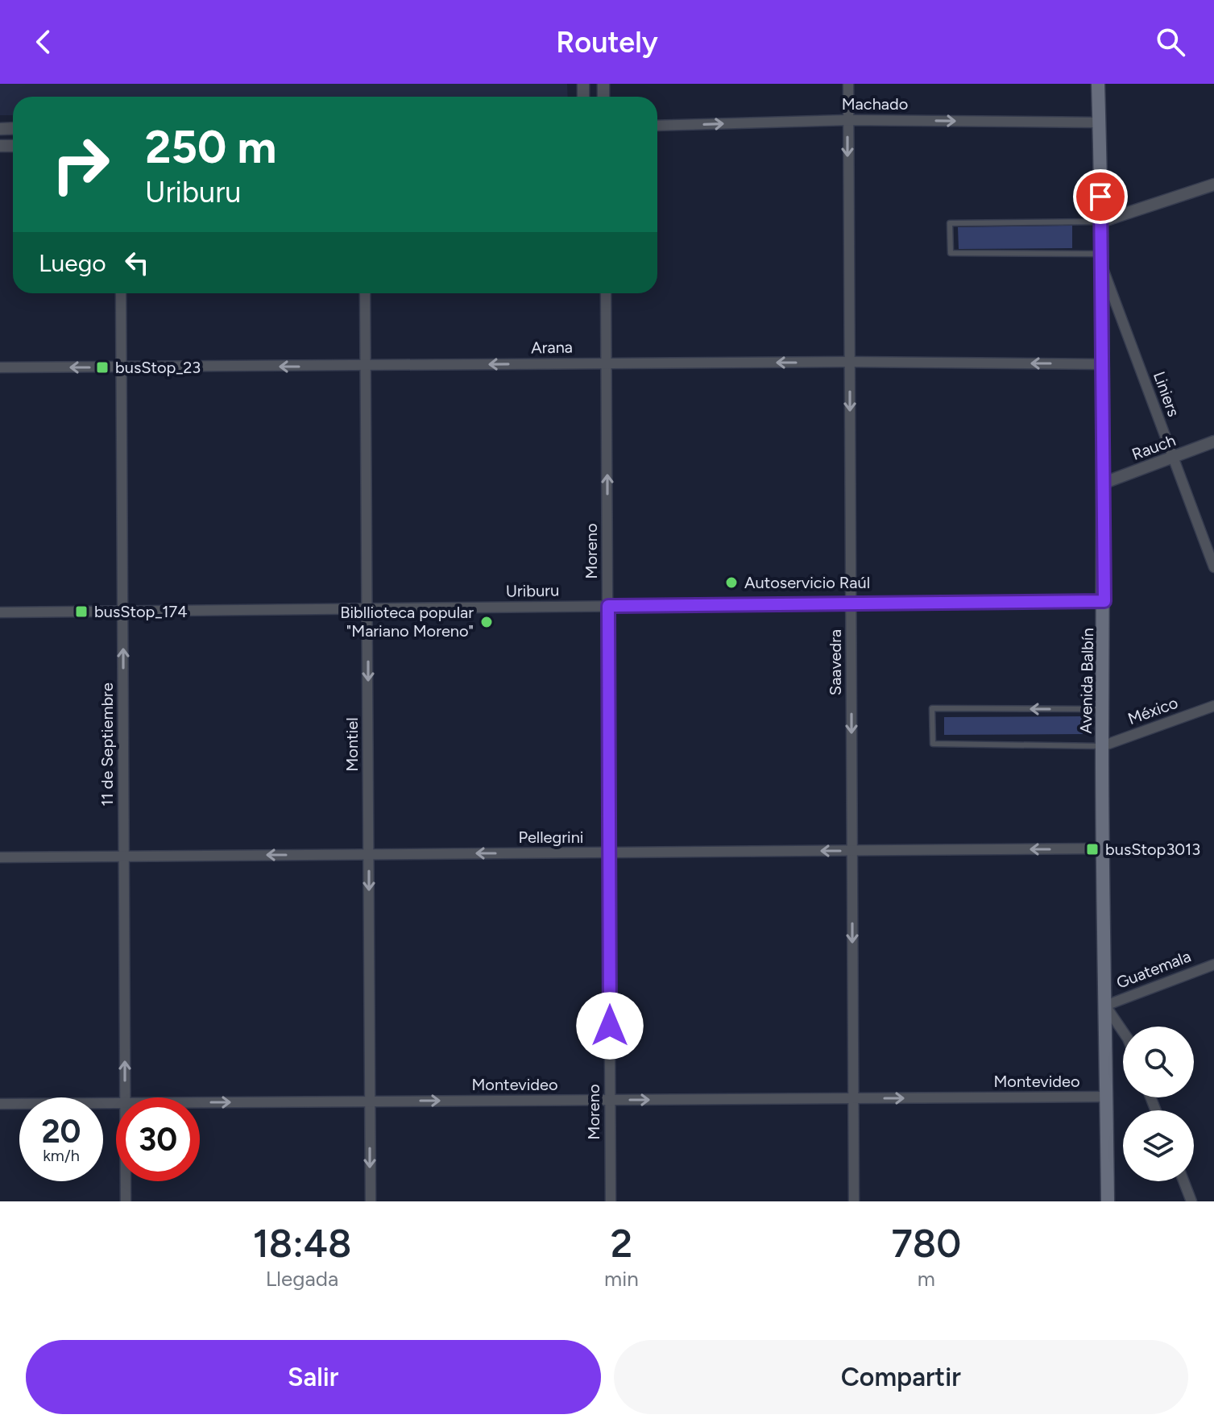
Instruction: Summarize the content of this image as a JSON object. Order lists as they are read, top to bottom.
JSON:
{
  "streets": {
    "main road": ["Avenida Balbín"],
    "street": [
      "Machado",
      "Arana",
      "Liniers",
      "Rauch",
      "Moreno",
      "Uriburu",
      "Saavedra",
      "México",
      "11 de Septiembre",
      "Montiel",
      "Pellegrini",
      "Guatemala",
      "Montevideo"
    ]
  },
  "crossings": [
    ["Machado", "Saavedra"],
    ["Machado", "Avenida Balbín"],
    ["Arana", "Moreno"],
    ["Arana", "Saavedra"],
    ["Arana", "Avenida Balbín"],
    ["Arana", "11 de Septiembre"],
    ["Arana", "Montiel"],
    ["Liniers", "Rauch"],
    ["Liniers", "Avenida Balbín"],
    ["Rauch", "Avenida Balbín"],
    ["Moreno", "Uriburu"],
    ["Moreno", "Pellegrini"],
    ["Moreno", "Montevideo"],
    ["Uriburu", "Saavedra"],
    ["Uriburu", "Avenida Balbín"],
    ["Uriburu", "11 de Septiembre"],
    ["Uriburu", "Montiel"],
    ["Saavedra", "Pellegrini"],
    ["Saavedra", "Montevideo"],
    ["Avenida Balbín", "México"],
    ["Avenida Balbín", "Pellegrini"],
    ["Avenida Balbín", "Guatemala"],
    ["Avenida Balbín", "Montevideo"],
    ["11 de Septiembre", "Pellegrini"],
    ["Montiel", "Pellegrini"],
    ["Montiel", "Montevideo"]
  ],
  "one_way": [
    "Machado",
    "Arana",
    "Saavedra",
    "11 de Septiembre",
    "Montiel",
    "Pellegrini",
    "Montevideo"
  ],
  "places": {
    "transit": ["busStop_23", "busStop_174", "busStop3013"],
    "other": ["Autoservicio Raúl", "Bibllioteca popular \"Mariano Moreno\""]
  },
  "page": {
    "header": "Routely",
    "turn": ["250 m", "Uriburu"],
    "then": "Luego",
    "speed": "20 km/h",
    "limit": "30",
    "eta": [
      "18:48",
      "Llegada",
      "2",
      "min",
      "780",
      "m"
    ],
    "buttons": ["Salir", "Compartir"]
  }
}
